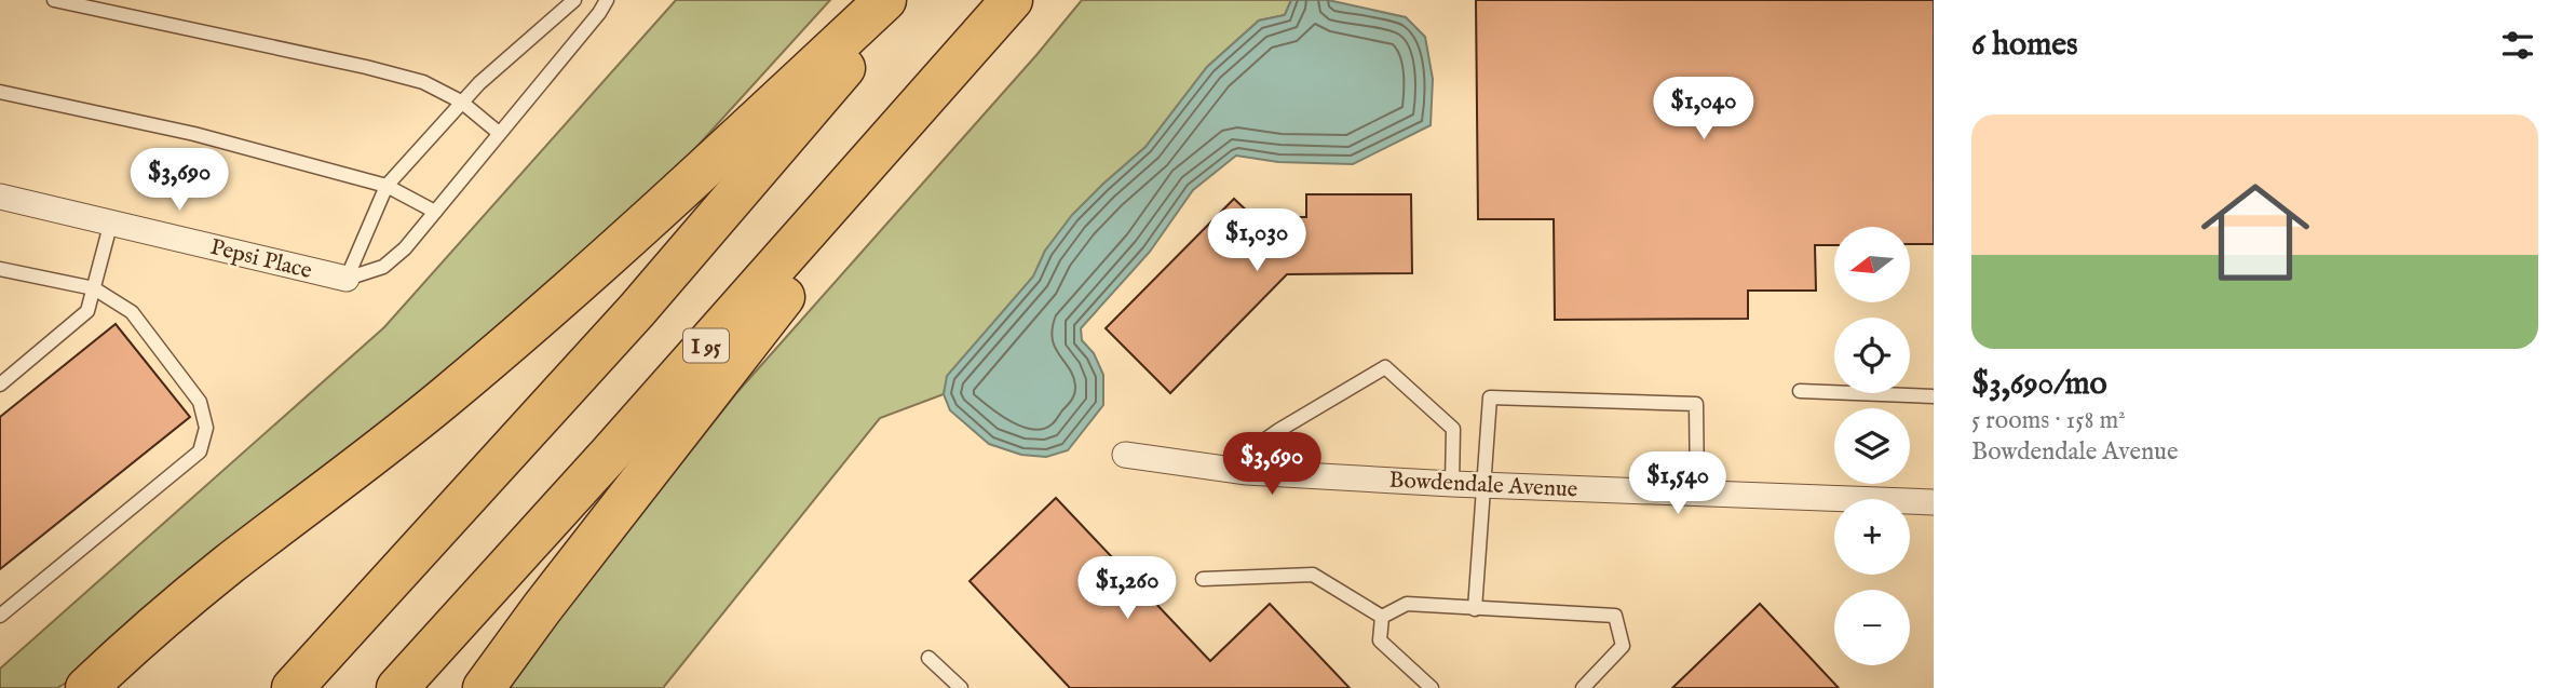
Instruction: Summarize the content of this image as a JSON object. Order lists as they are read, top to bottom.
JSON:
{
  "streets": {
    "highway": ["I 95"],
    "street": ["Pepsi Place", "Bowdendale Avenue"]
  },
  "north": "left",
  "page": {
    "heading": "6 homes",
    "price": [
      "$1,040",
      "$3,690",
      "$1,030",
      "$3,690",
      "$1,540",
      "$1,260"
    ],
    "list": [
      {
        "name": "$3,690/mo",
        "note": "5 rooms · 158 m² · Bowdendale Avenue"
      }
    ],
    "map_buttons": ["+", "−"]
  }
}
